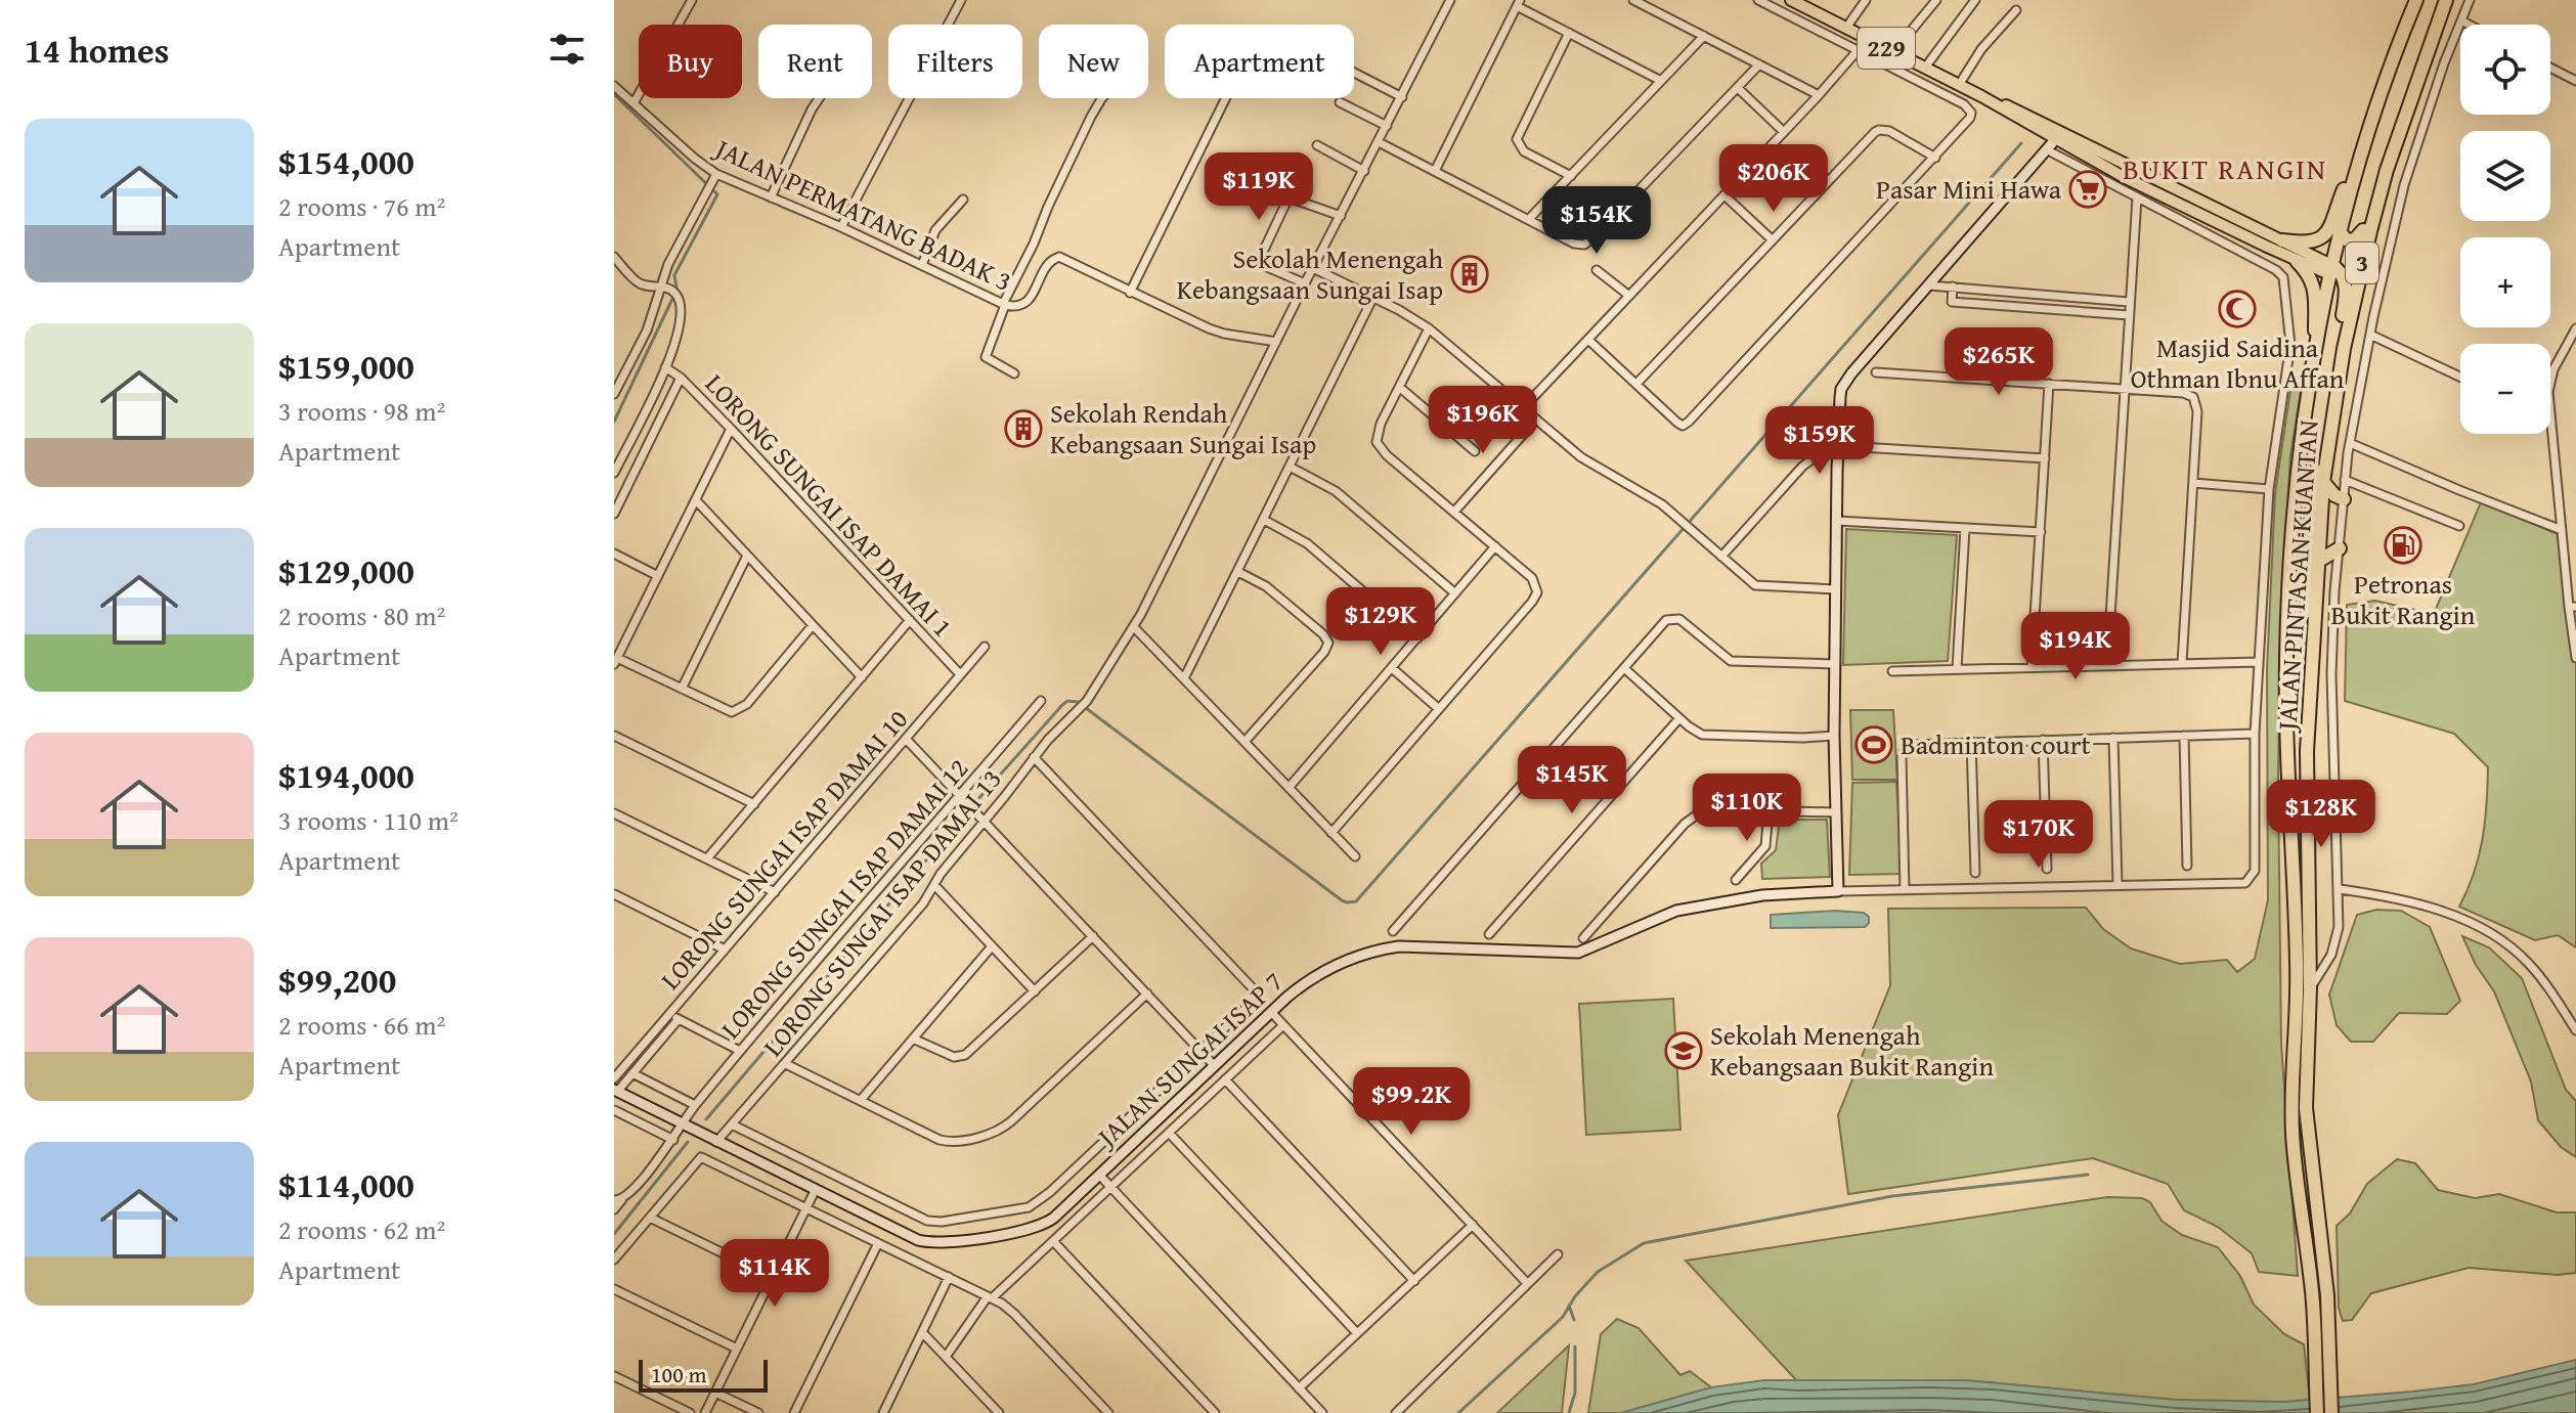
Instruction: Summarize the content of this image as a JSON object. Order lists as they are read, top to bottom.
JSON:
{
  "streets": {
    "highway": ["3", "JALAN PINTASAN KUANTAN"],
    "main road": ["229"],
    "street": [
      "JALAN PERMATANG BADAK 3",
      "LORONG SUNGAI ISAP DAMAI 1",
      "LORONG SUNGAI ISAP DAMAI 10",
      "LORONG SUNGAI ISAP DAMAI 12",
      "LORONG SUNGAI ISAP DAMAI 13",
      "JALAN SUNGAI ISAP 7"
    ]
  },
  "crossings": [
    ["229", "JALAN PINTASAN KUANTAN"],
    ["JALAN PERMATANG BADAK 3", "LORONG SUNGAI ISAP DAMAI 13"],
    ["LORONG SUNGAI ISAP DAMAI 1", "LORONG SUNGAI ISAP DAMAI 10"],
    ["LORONG SUNGAI ISAP DAMAI 12", "JALAN SUNGAI ISAP 7"],
    ["LORONG SUNGAI ISAP DAMAI 13", "JALAN SUNGAI ISAP 7"]
  ],
  "districts": ["BUKIT RANGIN"],
  "places": {
    "supermarket": ["Pasar Mini Hawa"],
    "building": ["Sekolah Menengah Kebangsaan Sungai Isap", "Sekolah Rendah Kebangsaan Sungai Isap"],
    "mosque": ["Masjid Saidina Othman Ibnu Affan"],
    "fuel station": ["Petronas Bukit Rangin"],
    "sports": ["Badminton court"],
    "school or university": ["Sekolah Menengah Kebangsaan Bukit Rangin"]
  },
  "scale_bar": "100 m",
  "page": {
    "heading": "14 homes",
    "map_buttons": ["+", "−"],
    "chip": [
      "Buy",
      "Rent",
      "Filters",
      "New",
      "Apartment"
    ],
    "list": [
      {
        "name": "$154,000",
        "note": "2 rooms · 76 m² · Apartment"
      },
      {
        "name": "$159,000",
        "note": "3 rooms · 98 m² · Apartment"
      },
      {
        "name": "$129,000",
        "note": "2 rooms · 80 m² · Apartment"
      },
      {
        "name": "$194,000",
        "note": "3 rooms · 110 m² · Apartment"
      },
      {
        "name": "$99,200",
        "note": "2 rooms · 66 m² · Apartment"
      },
      {
        "name": "$114,000",
        "note": "2 rooms · 62 m² · Apartment"
      }
    ],
    "price": [
      "$206K",
      "$119K",
      "$154K",
      "$265K",
      "$196K",
      "$159K",
      "$129K",
      "$194K",
      "$145K",
      "$110K",
      "$128K",
      "$170K",
      "$99.2K",
      "$114K"
    ],
    "scale": "100 m"
  }
}
